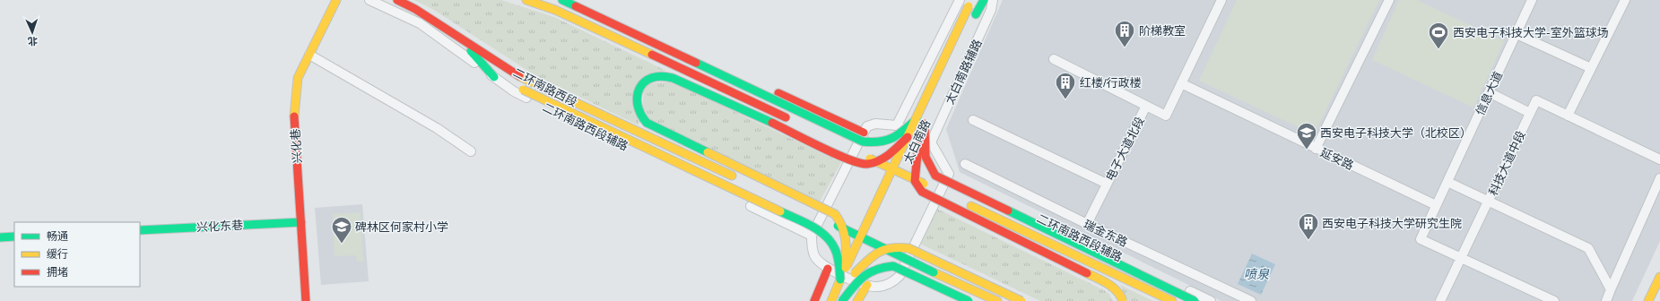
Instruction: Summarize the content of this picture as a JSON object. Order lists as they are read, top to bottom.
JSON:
{
  "streets": {
    "main road": [
      "二环南路西段",
      "太白南路",
      "兴化巷",
      "兴化东巷"
    ],
    "street": [
      "太白南路辅路",
      "信息大道",
      "二环南路西段辅路",
      "电子大道北段",
      "延安路",
      "科技大道中段",
      "瑞金东路"
    ]
  },
  "crossings": [
    ["信息大道", "延安路"],
    ["信息大道", "科技大道中段"],
    ["兴化巷", "兴化东巷"],
    ["电子大道北段", "延安路"],
    ["电子大道北段", "瑞金东路"]
  ],
  "water": ["喷泉"],
  "places": {
    "building": ["阶梯教室", "红楼/行政楼", "西安电子科技大学研究生院"],
    "sports": ["西安电子科技大学-室外篮球场"],
    "school or university": ["西安电子科技大学（北校区）", "碑林区何家村小学"]
  },
  "legend": ["畅通", "缓行", "拥堵"],
  "north": "bottom"
}
